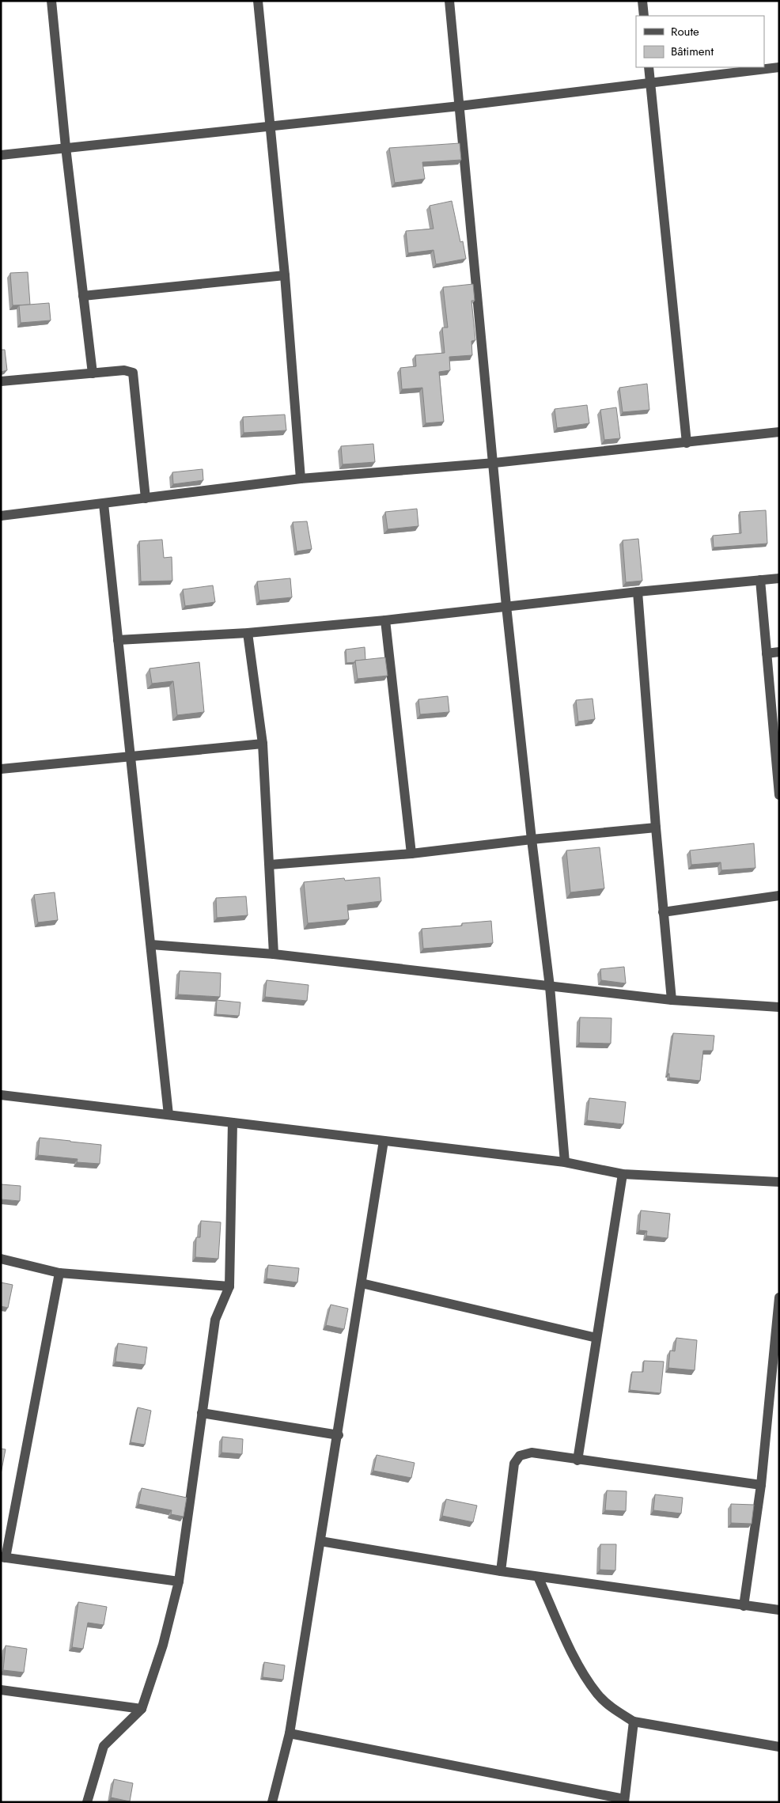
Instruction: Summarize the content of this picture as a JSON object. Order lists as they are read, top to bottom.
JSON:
{
  "legend": ["Route", "Bâtiment"]
}
